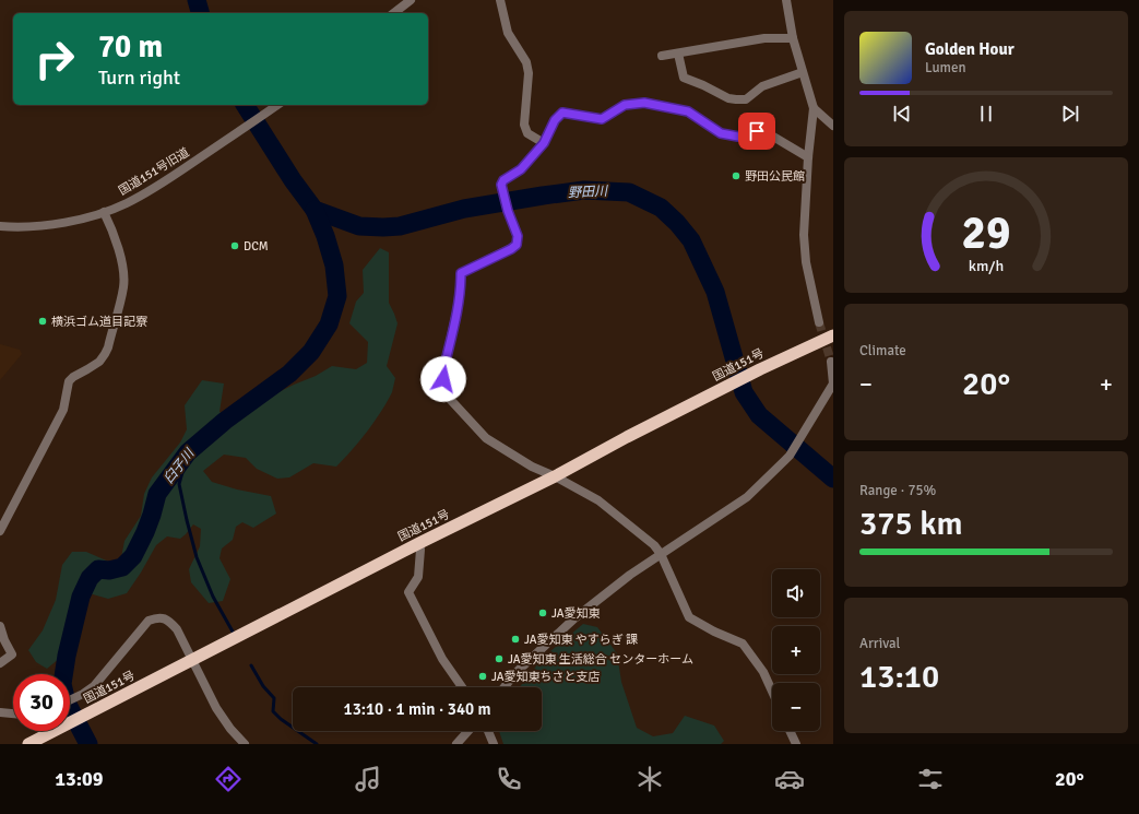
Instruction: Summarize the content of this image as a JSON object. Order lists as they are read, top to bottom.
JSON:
{
  "streets": {
    "highway": ["国道151号"],
    "street": ["国道151号旧道"]
  },
  "water": ["野田川", "臼子川"],
  "places": [
    "野田公民館",
    "DCM",
    "横浜ゴム道目記寮",
    "JA愛知東",
    "JA愛知東 やすらぎ 課",
    "JA愛知東 生活総合 センターホーム",
    "JA愛知東ちさと支店"
  ],
  "page": {
    "turn": ["70 m", "Turn right"],
    "song": ["Golden Hour", "Lumen"],
    "tile": [
      "Climate",
      ["Range · 75%", "375 km"],
      ["Arrival", "13:10"]
    ],
    "heat": ["−", "20°", "+"],
    "map_buttons": ["+", "−"],
    "limit": "30",
    "trip": "13:10 · 1 min · 340 m",
    "tabs": ["13:09", "20°"],
    "gauge": ["29", "km/h"]
  }
}
